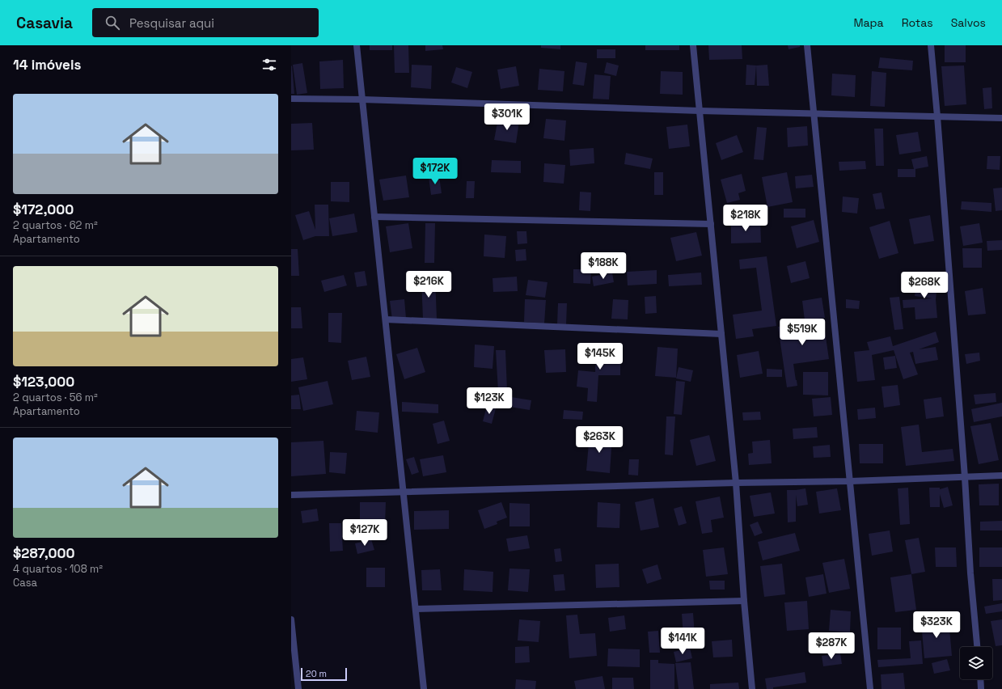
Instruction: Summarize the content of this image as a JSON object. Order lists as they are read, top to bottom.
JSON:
{
  "scale_bar": "20 m",
  "page": {
    "header": "Casavia",
    "search": "Pesquisar aqui",
    "nav": ["Mapa", "Rotas", "Salvos"],
    "heading": "14 imóveis",
    "list": [
      {
        "name": "$172,000",
        "note": "2 quartos · 62 m² · Apartamento"
      },
      {
        "name": "$123,000",
        "note": "2 quartos · 56 m² · Apartamento"
      },
      {
        "name": "$287,000",
        "note": "4 quartos · 108 m² · Casa"
      }
    ],
    "price": [
      "$301K",
      "$172K",
      "$218K",
      "$188K",
      "$216K",
      "$268K",
      "$519K",
      "$145K",
      "$123K",
      "$263K",
      "$127K",
      "$323K",
      "$141K",
      "$287K"
    ],
    "scale": "20 m"
  }
}
